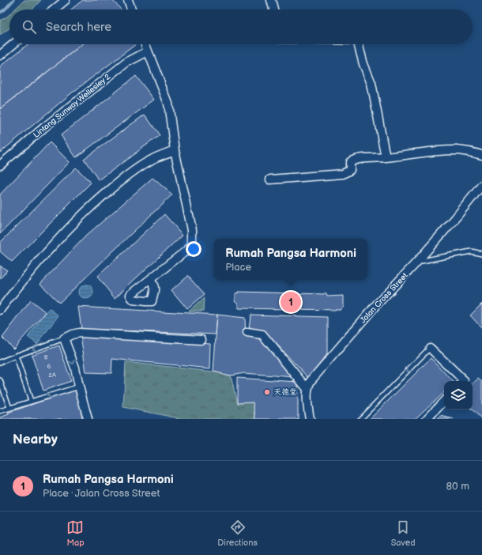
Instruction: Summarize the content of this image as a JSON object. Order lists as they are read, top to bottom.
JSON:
{
  "streets": {
    "street": ["Lintang Sunway Wellesley 2", "Jalan Cross Street"]
  },
  "places": ["天德堂"],
  "house_numbers": ["8", "6", "2A"],
  "page": {
    "search": "Search here",
    "popup": ["Rumah Pangsa Harmoni", "Place"],
    "pins": "1",
    "heading": "Nearby",
    "list": [
      {
        "mark": "1",
        "name": "Rumah Pangsa Harmoni",
        "note": "Place · Jalan Cross Street",
        "value": "80 m"
      }
    ],
    "nav": ["Map", "Directions", "Saved"]
  }
}
